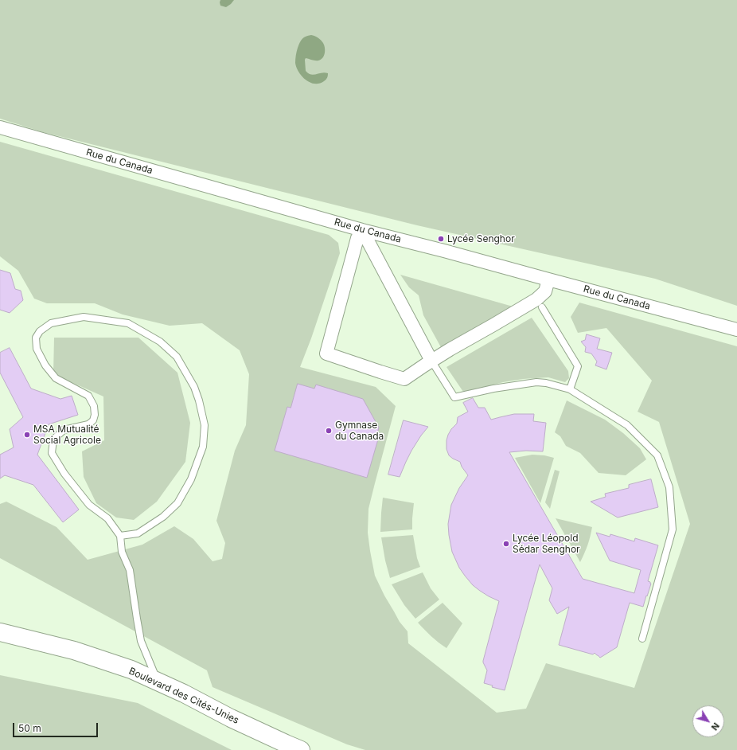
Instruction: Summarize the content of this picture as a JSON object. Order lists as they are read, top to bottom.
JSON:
{
  "streets": {
    "main road": ["Boulevard des Cités-Unies"],
    "street": ["Rue du Canada"]
  },
  "places": [
    "Lycée Senghor",
    "Gymnase du Canada",
    "MSA Mutualité Social Agricole",
    "Lycée Léopold Sédar Senghor"
  ],
  "scale_bar": "50 m",
  "north": "bottom right"
}
